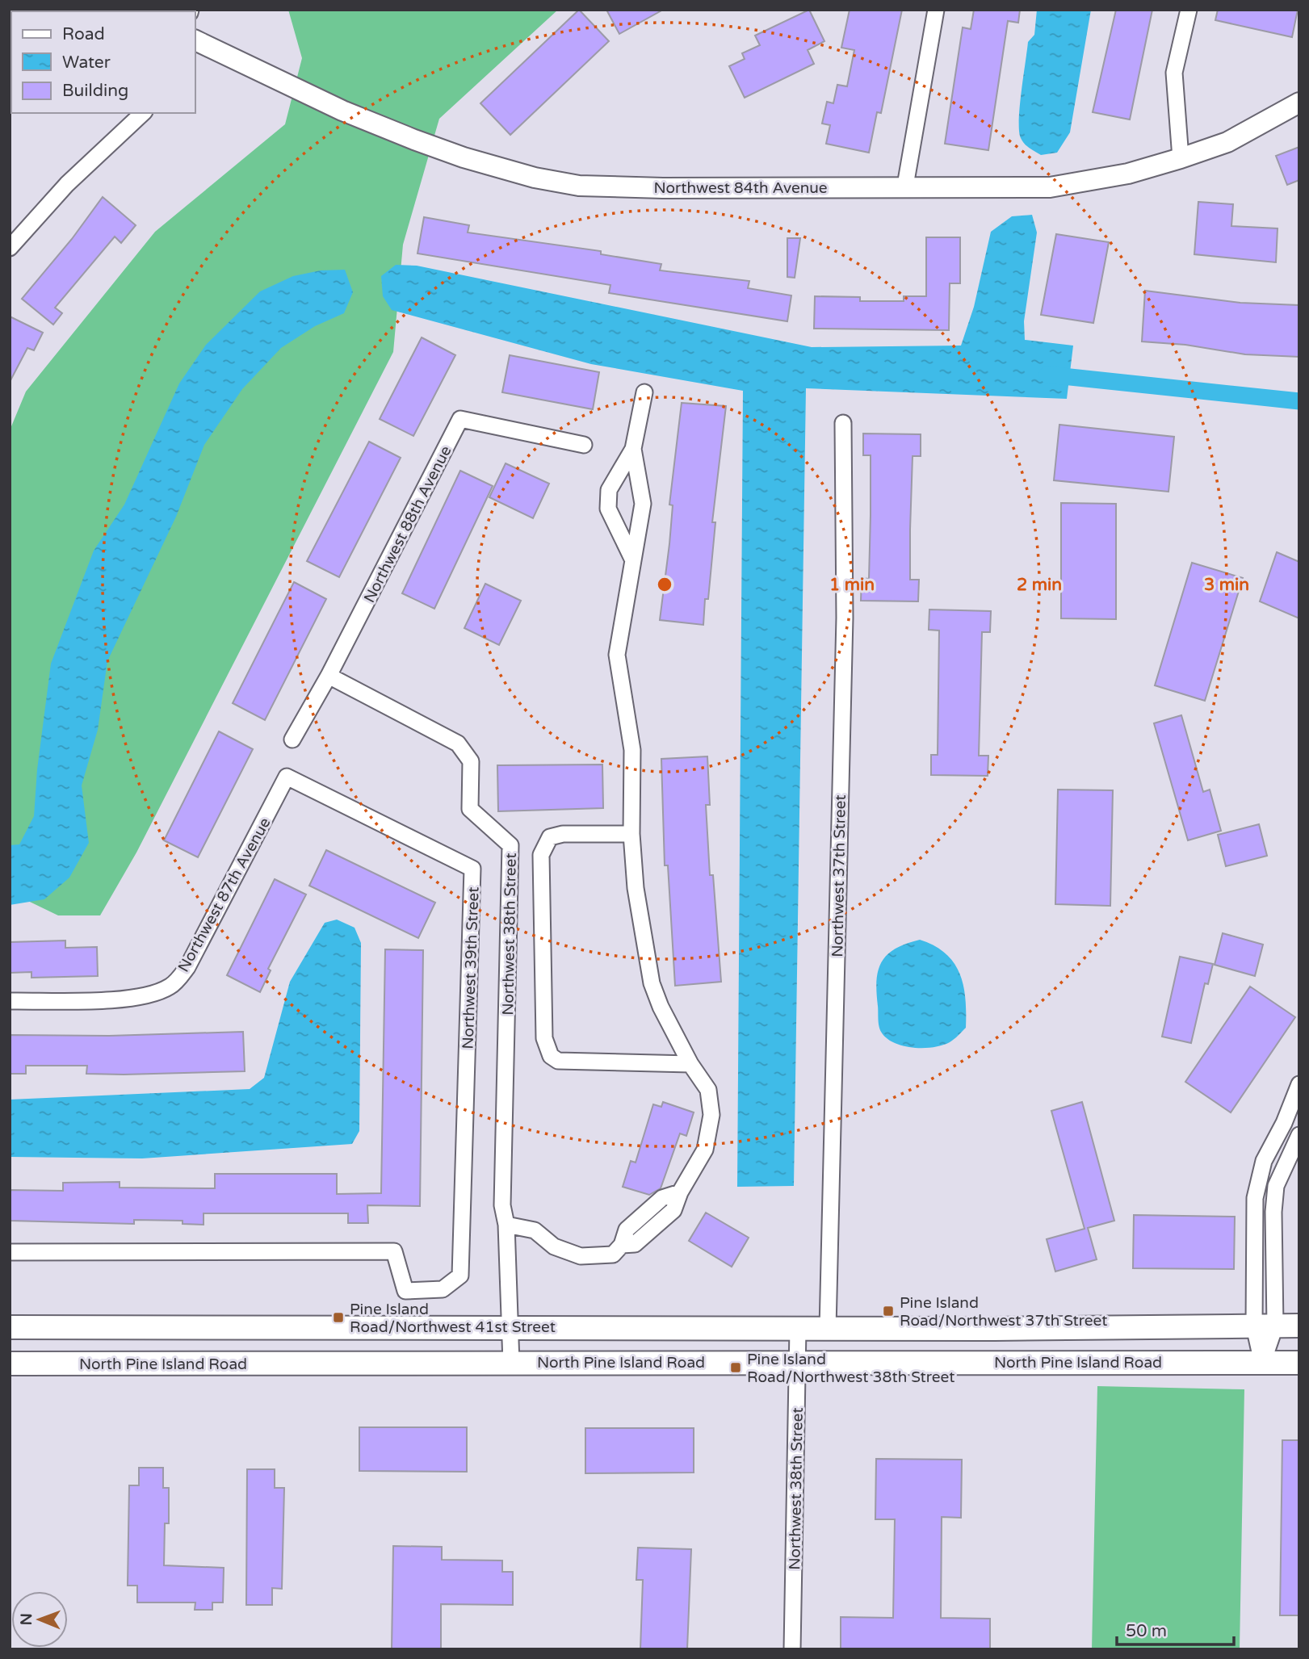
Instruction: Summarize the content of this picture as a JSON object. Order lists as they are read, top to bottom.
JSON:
{
  "streets": {
    "main road": ["North Pine Island Road"],
    "street": [
      "Northwest 84th Avenue",
      "Northwest 88th Avenue",
      "Northwest 37th Street",
      "Northwest 87th Avenue",
      "Northwest 38th Street",
      "Northwest 39th Street"
    ]
  },
  "crossings": [
    ["Northwest 88th Avenue", "Northwest 38th Street"],
    ["Northwest 87th Avenue", "Northwest 39th Street"],
    ["Northwest 38th Street", "North Pine Island Road"]
  ],
  "places": {
    "transit": ["Pine Island Road/Northwest 37th Street", "Pine Island Road/Northwest 41st Street", "Pine Island Road/Northwest 38th Street"]
  },
  "legend": ["Road", "Water", "Building"],
  "scale_bar": "50 m",
  "north": "left",
  "rings": ["1 min", "2 min", "3 min"]
}
